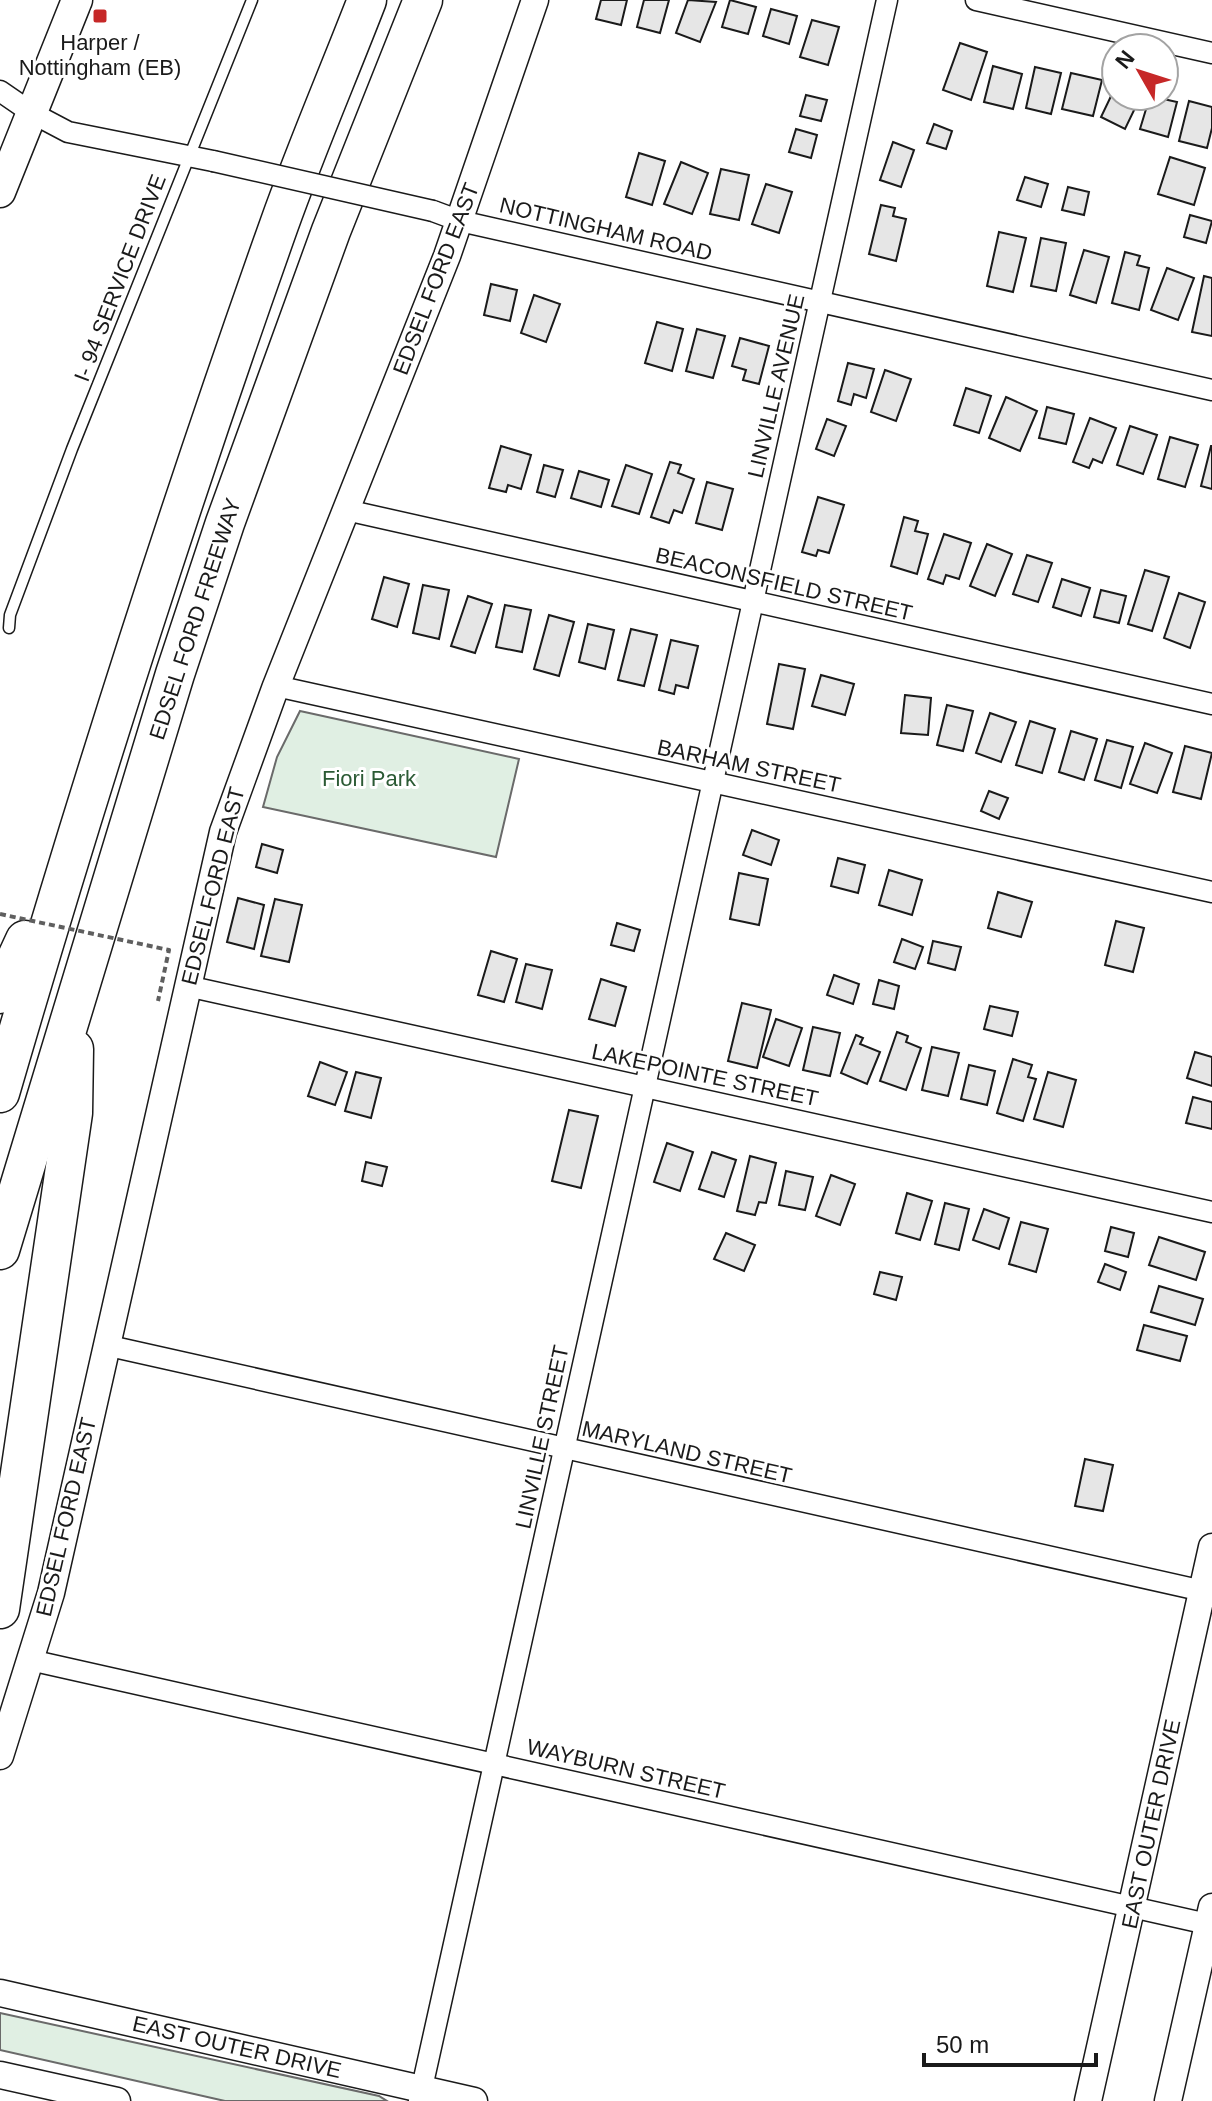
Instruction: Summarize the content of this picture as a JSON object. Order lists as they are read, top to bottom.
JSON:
{
  "streets": {
    "highway": ["EDSEL FORD FREEWAY"],
    "street": [
      "NOTTINGHAM ROAD",
      "EDSEL FORD EAST",
      "LINVILLE AVENUE",
      "BEACONSFIELD STREET",
      "BARHAM STREET",
      "LAKEPOINTE STREET",
      "LINVILLE STREET",
      "MARYLAND STREET",
      "WAYBURN STREET",
      "EAST OUTER DRIVE"
    ],
    "lane": ["I- 94 SERVICE DRIVE"]
  },
  "crossings": [
    ["NOTTINGHAM ROAD", "I- 94 SERVICE DRIVE"],
    ["NOTTINGHAM ROAD", "EDSEL FORD EAST"],
    ["NOTTINGHAM ROAD", "LINVILLE AVENUE"],
    ["EDSEL FORD EAST", "BEACONSFIELD STREET"],
    ["EDSEL FORD EAST", "BARHAM STREET"],
    ["EDSEL FORD EAST", "LAKEPOINTE STREET"],
    ["EDSEL FORD EAST", "MARYLAND STREET"],
    ["EDSEL FORD EAST", "WAYBURN STREET"],
    ["LINVILLE AVENUE", "BEACONSFIELD STREET"],
    ["LINVILLE AVENUE", "BARHAM STREET"],
    ["LINVILLE AVENUE", "LINVILLE STREET"],
    ["BARHAM STREET", "LINVILLE STREET"],
    ["LAKEPOINTE STREET", "LINVILLE STREET"],
    ["LINVILLE STREET", "MARYLAND STREET"],
    ["LINVILLE STREET", "WAYBURN STREET"],
    ["LINVILLE STREET", "EAST OUTER DRIVE"],
    ["MARYLAND STREET", "EAST OUTER DRIVE"],
    ["WAYBURN STREET", "EAST OUTER DRIVE"]
  ],
  "parks": ["Fiori Park"],
  "places": {
    "transit": ["Harper / Nottingham (EB)"]
  },
  "scale_bar": "50 m",
  "north": "top left"
}
